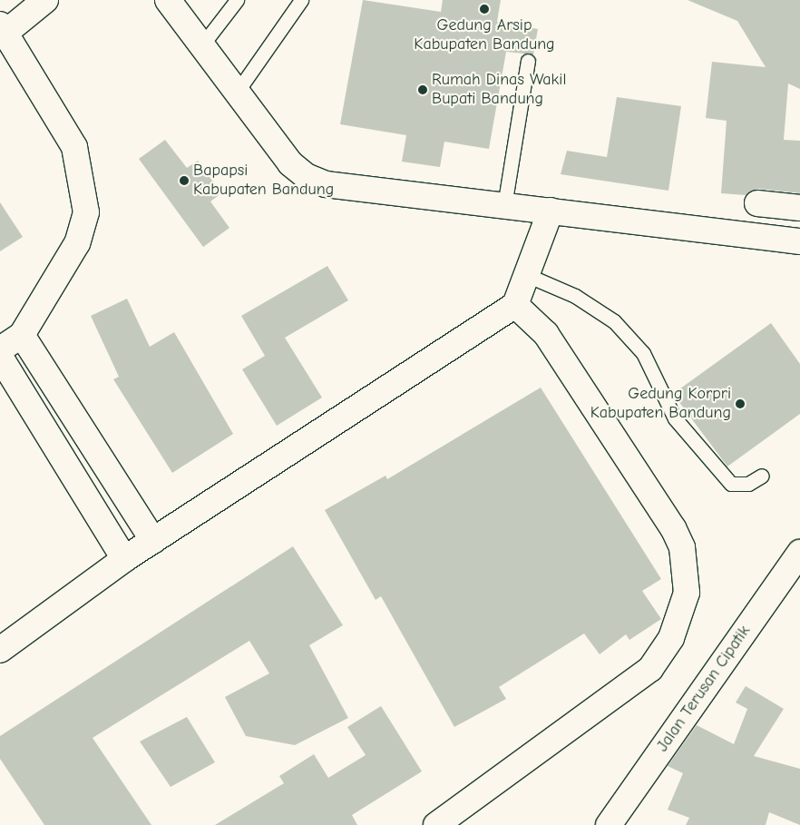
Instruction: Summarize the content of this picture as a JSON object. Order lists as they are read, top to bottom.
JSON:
{
  "streets": {
    "street": ["Jalan Terusan Cipatik"]
  },
  "places": [
    "Gedung Arsip Kabupaten Bandung",
    "Rumah Dinas Wakil Bupati Bandung",
    "Bapapsi Kabupaten Bandung",
    "Gedung Korpri Kabupaten Bandung"
  ]
}
